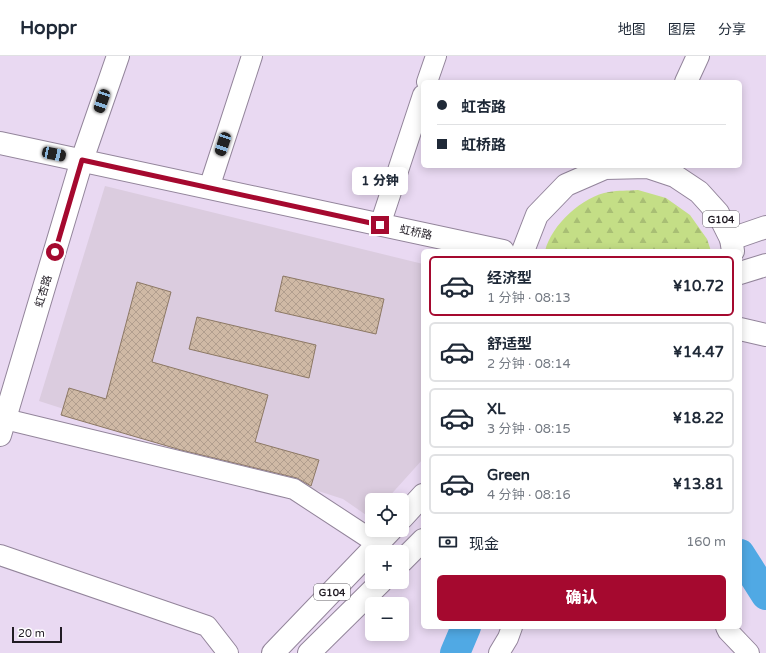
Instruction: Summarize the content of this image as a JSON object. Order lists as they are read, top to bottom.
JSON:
{
  "streets": {
    "main road": ["G104", "虹桥路", "虹杏路"]
  },
  "crossings": [
    ["虹桥路", "虹杏路"]
  ],
  "scale_bar": "20 m",
  "page": {
    "header": "Hoppr",
    "nav": ["地图", "图层", "分享"],
    "banner": ["虹杏路", "虹桥路"],
    "bubble": "1 分钟",
    "list": [
      {
        "name": "经济型",
        "note": "1 分钟 · 08:13",
        "value": "¥10.72"
      },
      {
        "name": "舒适型",
        "note": "2 分钟 · 08:14",
        "value": "¥14.47"
      },
      {
        "name": "XL",
        "note": "3 分钟 · 08:15",
        "value": "¥18.22"
      },
      {
        "name": "Green",
        "note": "4 分钟 · 08:16",
        "value": "¥13.81"
      }
    ],
    "map_buttons": ["+", "−"],
    "pay": ["现金", "160 m"],
    "buttons": "确认",
    "scale": "20 m"
  }
}
